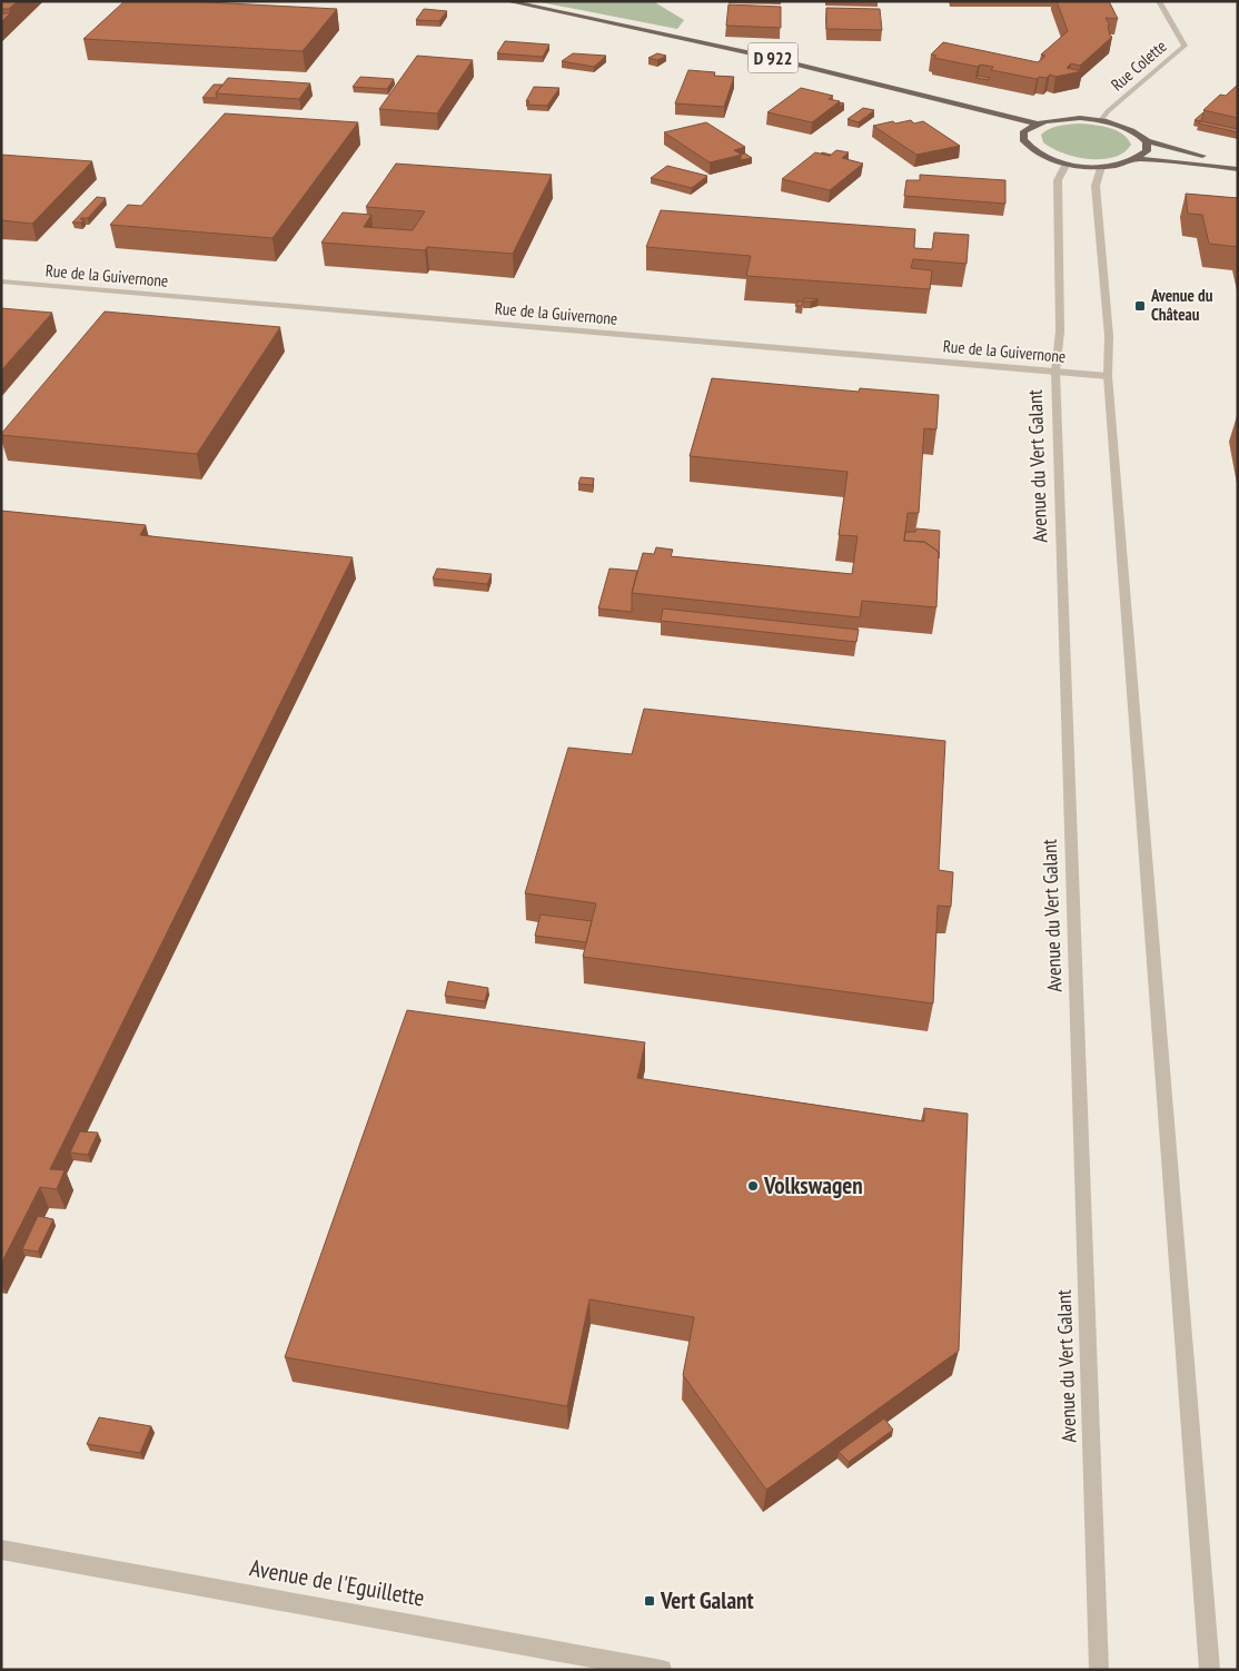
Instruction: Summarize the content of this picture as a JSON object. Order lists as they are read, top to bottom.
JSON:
{
  "streets": {
    "main road": ["D 922"],
    "street": [
      "Rue Colette",
      "Rue de la Guivernone",
      "Avenue du Vert Galant",
      "Avenue de l'Eguillette"
    ]
  },
  "crossings": [
    ["Rue de la Guivernone", "Avenue du Vert Galant"]
  ],
  "places": {
    "transit": ["Avenue du Château", "Vert Galant"],
    "other": ["Volkswagen"]
  }
}
